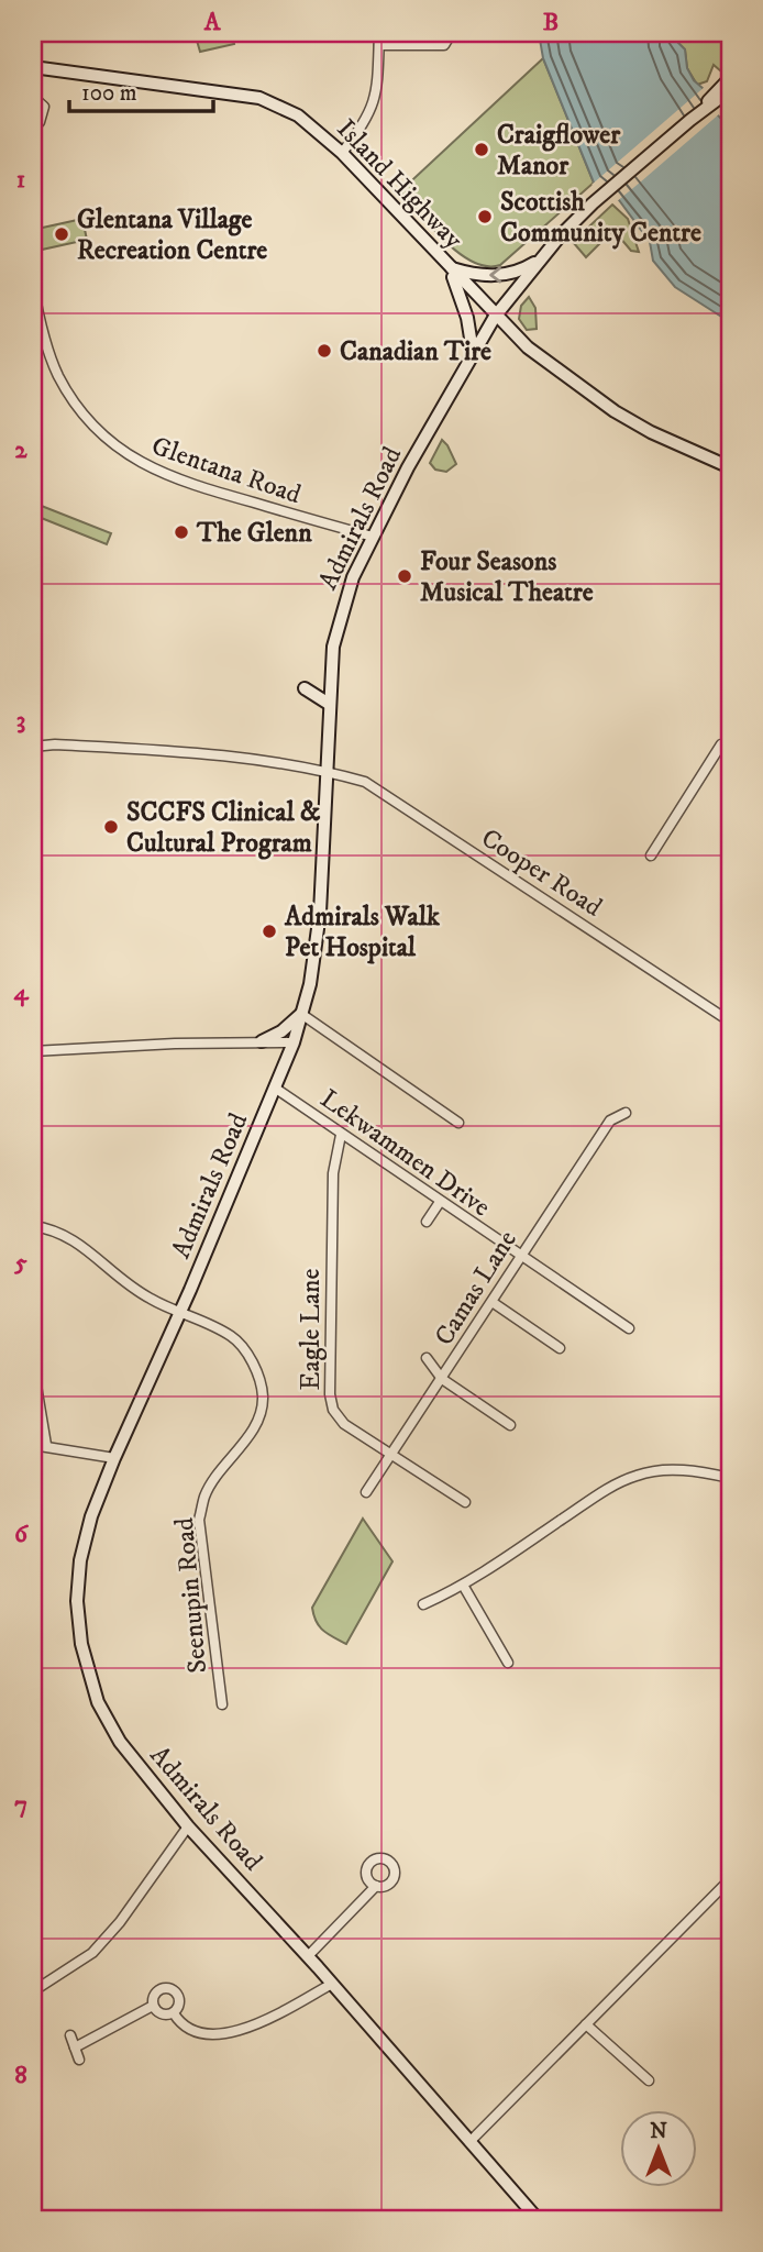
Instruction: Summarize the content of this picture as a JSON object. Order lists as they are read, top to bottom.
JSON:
{
  "streets": {
    "main road": ["Island Highway", "Admirals Road"],
    "street": [
      "Glentana Road",
      "Cooper Road",
      "Lekwammen Drive",
      "Camas Lane",
      "Eagle Lane",
      "Seenupin Road"
    ]
  },
  "crossings": [
    ["Island Highway", "Admirals Road"],
    ["Glentana Road", "Admirals Road"],
    ["Admirals Road", "Cooper Road"],
    ["Admirals Road", "Lekwammen Drive"],
    ["Admirals Road", "Seenupin Road"],
    ["Lekwammen Drive", "Camas Lane"],
    ["Lekwammen Drive", "Eagle Lane"],
    ["Camas Lane", "Eagle Lane"]
  ],
  "places": [
    "Craigflower Manor",
    "Scottish Community Centre",
    "Glentana Village Recreation Centre",
    "Canadian Tire",
    "The Glenn",
    "Four Seasons Musical Theatre",
    "SCCFS Clinical & Cultural Program",
    "Admirals Walk Pet Hospital"
  ],
  "scale_bar": "100 m",
  "north": "top",
  "grid": {
    "columns": ["A", "B"],
    "rows": [
      "1",
      "2",
      "3",
      "4",
      "5",
      "6",
      "7",
      "8"
    ]
  }
}
